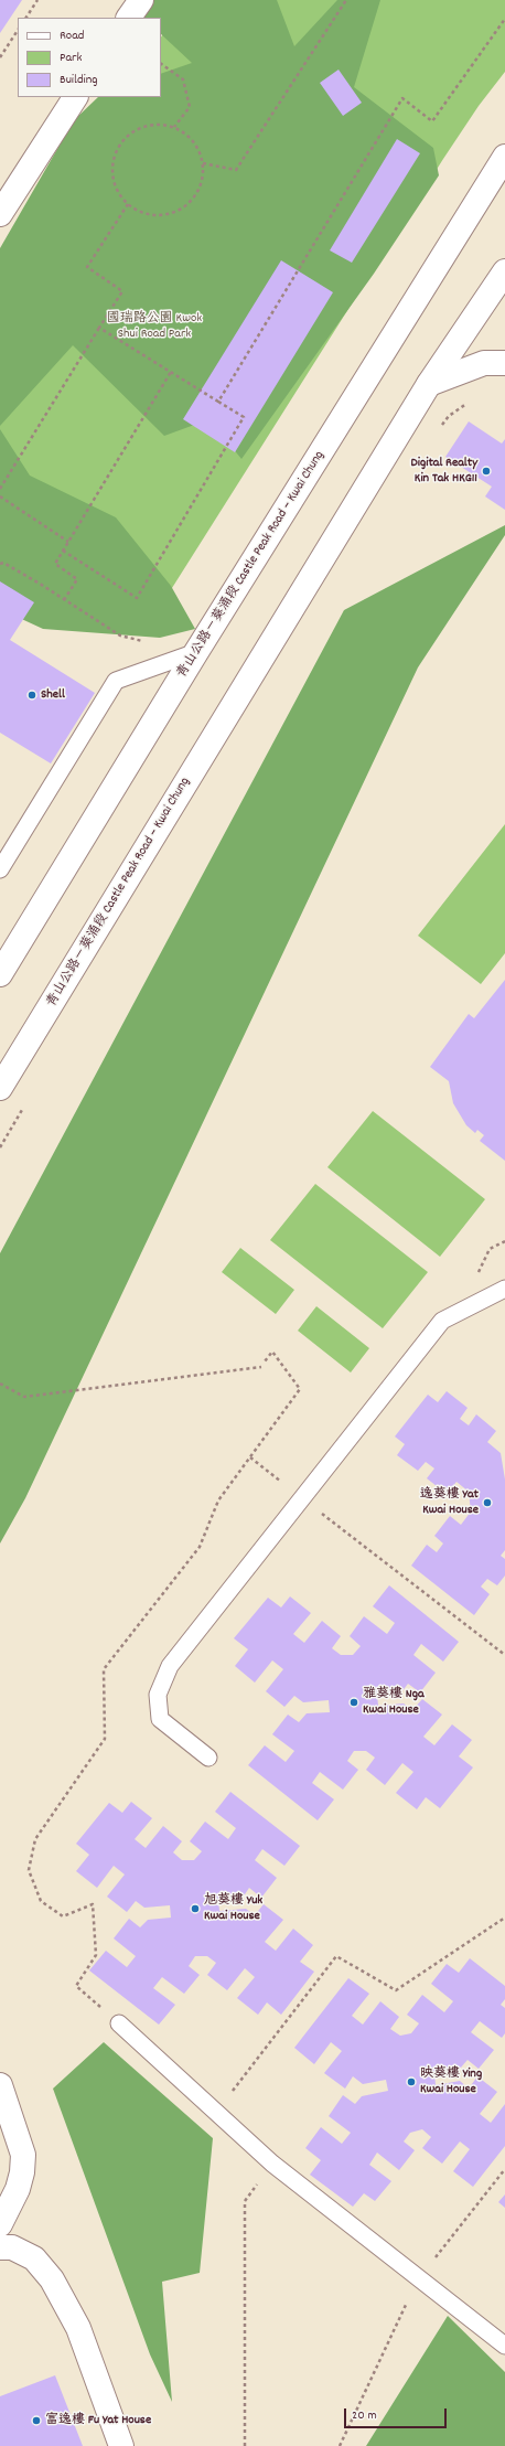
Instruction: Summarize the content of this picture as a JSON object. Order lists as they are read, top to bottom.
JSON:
{
  "streets": {
    "main road": ["青山公路－葵涌段 Castle Peak Road – Kwai Chung"]
  },
  "parks": ["國瑞路公園 Kwok Shui Road Park"],
  "places": [
    "Digital Realty Kin Tak HKG11",
    "Shell",
    "逸葵樓 Yat Kwai House",
    "雅葵樓 Nga Kwai House",
    "旭葵樓 Yuk Kwai House",
    "映葵樓 Ying Kwai House",
    "富逸樓 Fu Yat House"
  ],
  "legend": ["Road", "Park", "Building"],
  "scale_bar": "20 m"
}
